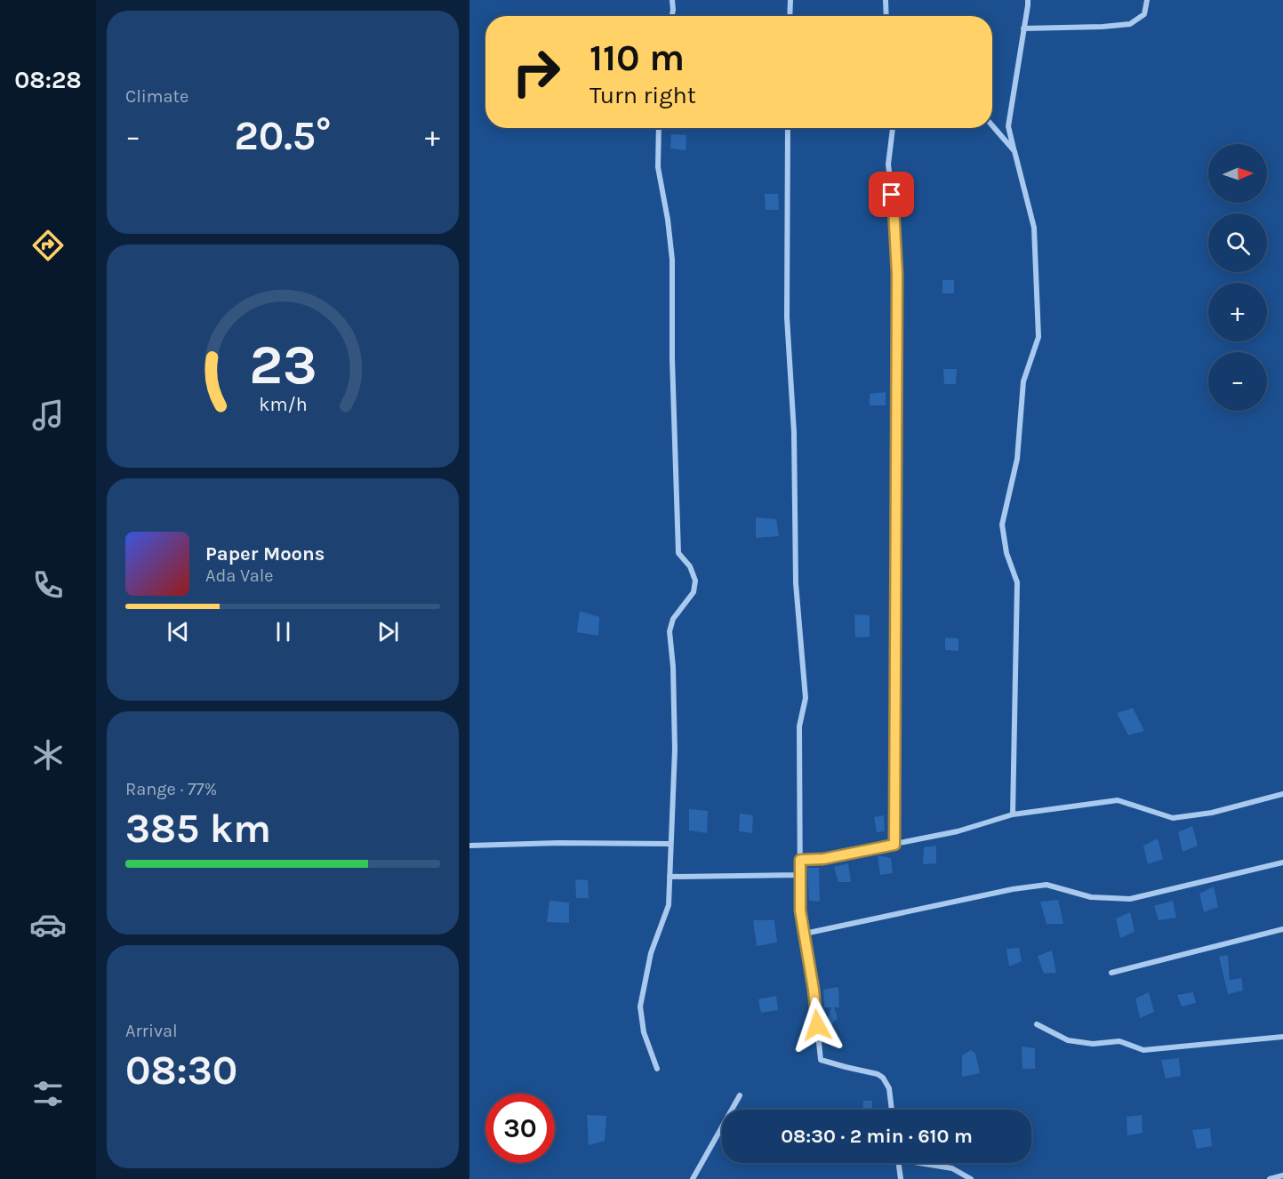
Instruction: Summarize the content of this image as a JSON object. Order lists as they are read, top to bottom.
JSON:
{
  "north": "right",
  "page": {
    "tabs": "08:28",
    "tile": [
      "Climate",
      ["Range · 77%", "385 km"],
      ["Arrival", "08:30"]
    ],
    "turn": ["110 m", "Turn right"],
    "heat": ["−", "20.5°", "+"],
    "map_buttons": ["+", "−"],
    "song": ["Paper Moons", "Ada Vale"],
    "limit": "30",
    "trip": "08:30 · 2 min · 610 m",
    "gauge": ["23", "km/h"]
  }
}
